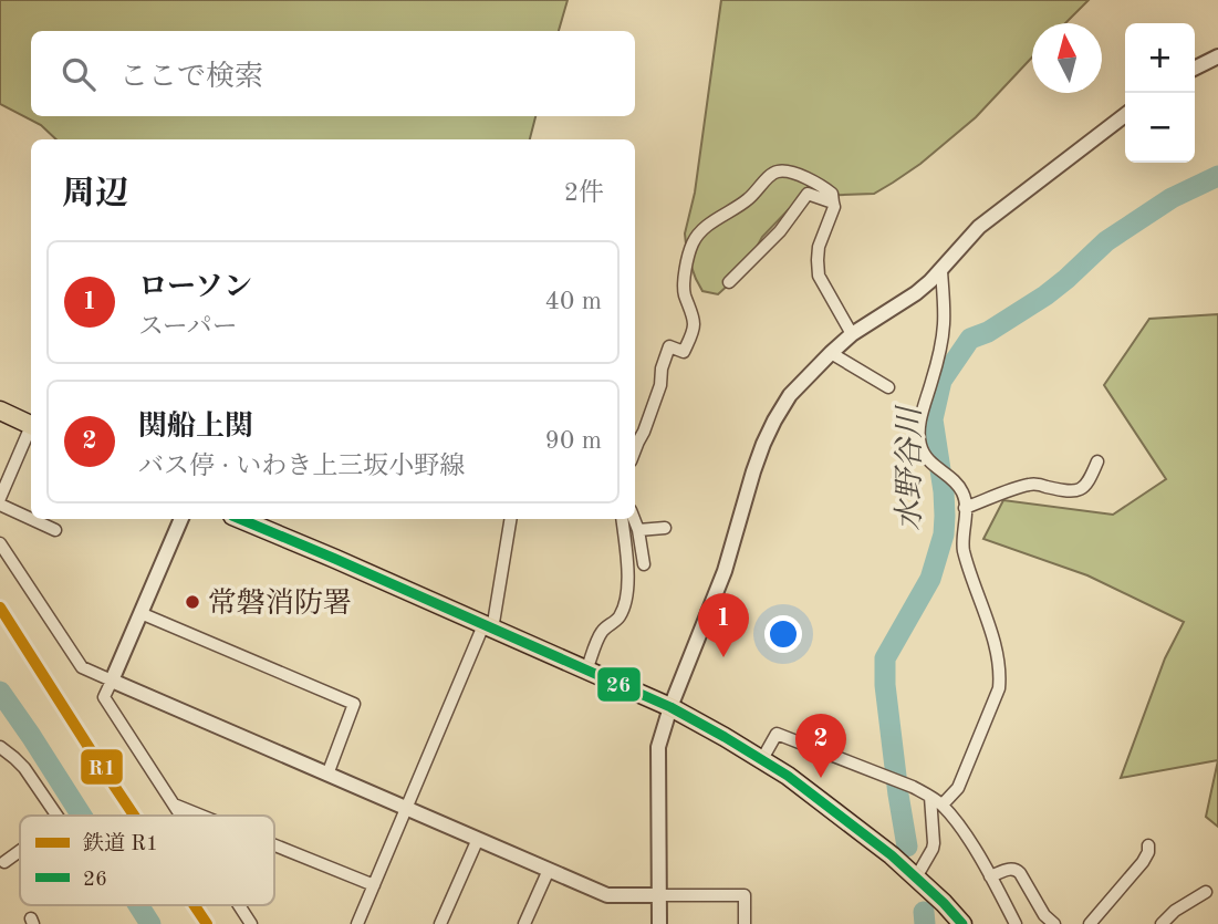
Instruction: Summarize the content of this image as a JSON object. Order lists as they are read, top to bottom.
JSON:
{
  "water": ["水野谷川"],
  "places": ["常磐消防署"],
  "lines": ["transit line 26", "rail line R1"],
  "legend": ["鉄道 R1", "26"],
  "north": "top",
  "page": {
    "map_buttons": ["+", "−"],
    "search": "ここで検索",
    "heading": ["周辺", "2件"],
    "list": [
      {
        "mark": "1",
        "name": "ローソン",
        "note": "スーパー",
        "value": "40 m"
      },
      {
        "mark": "2",
        "name": "関船上関",
        "note": "バス停 · いわき上三坂小野線",
        "value": "90 m"
      }
    ],
    "pins": ["1", "2"]
  }
}
